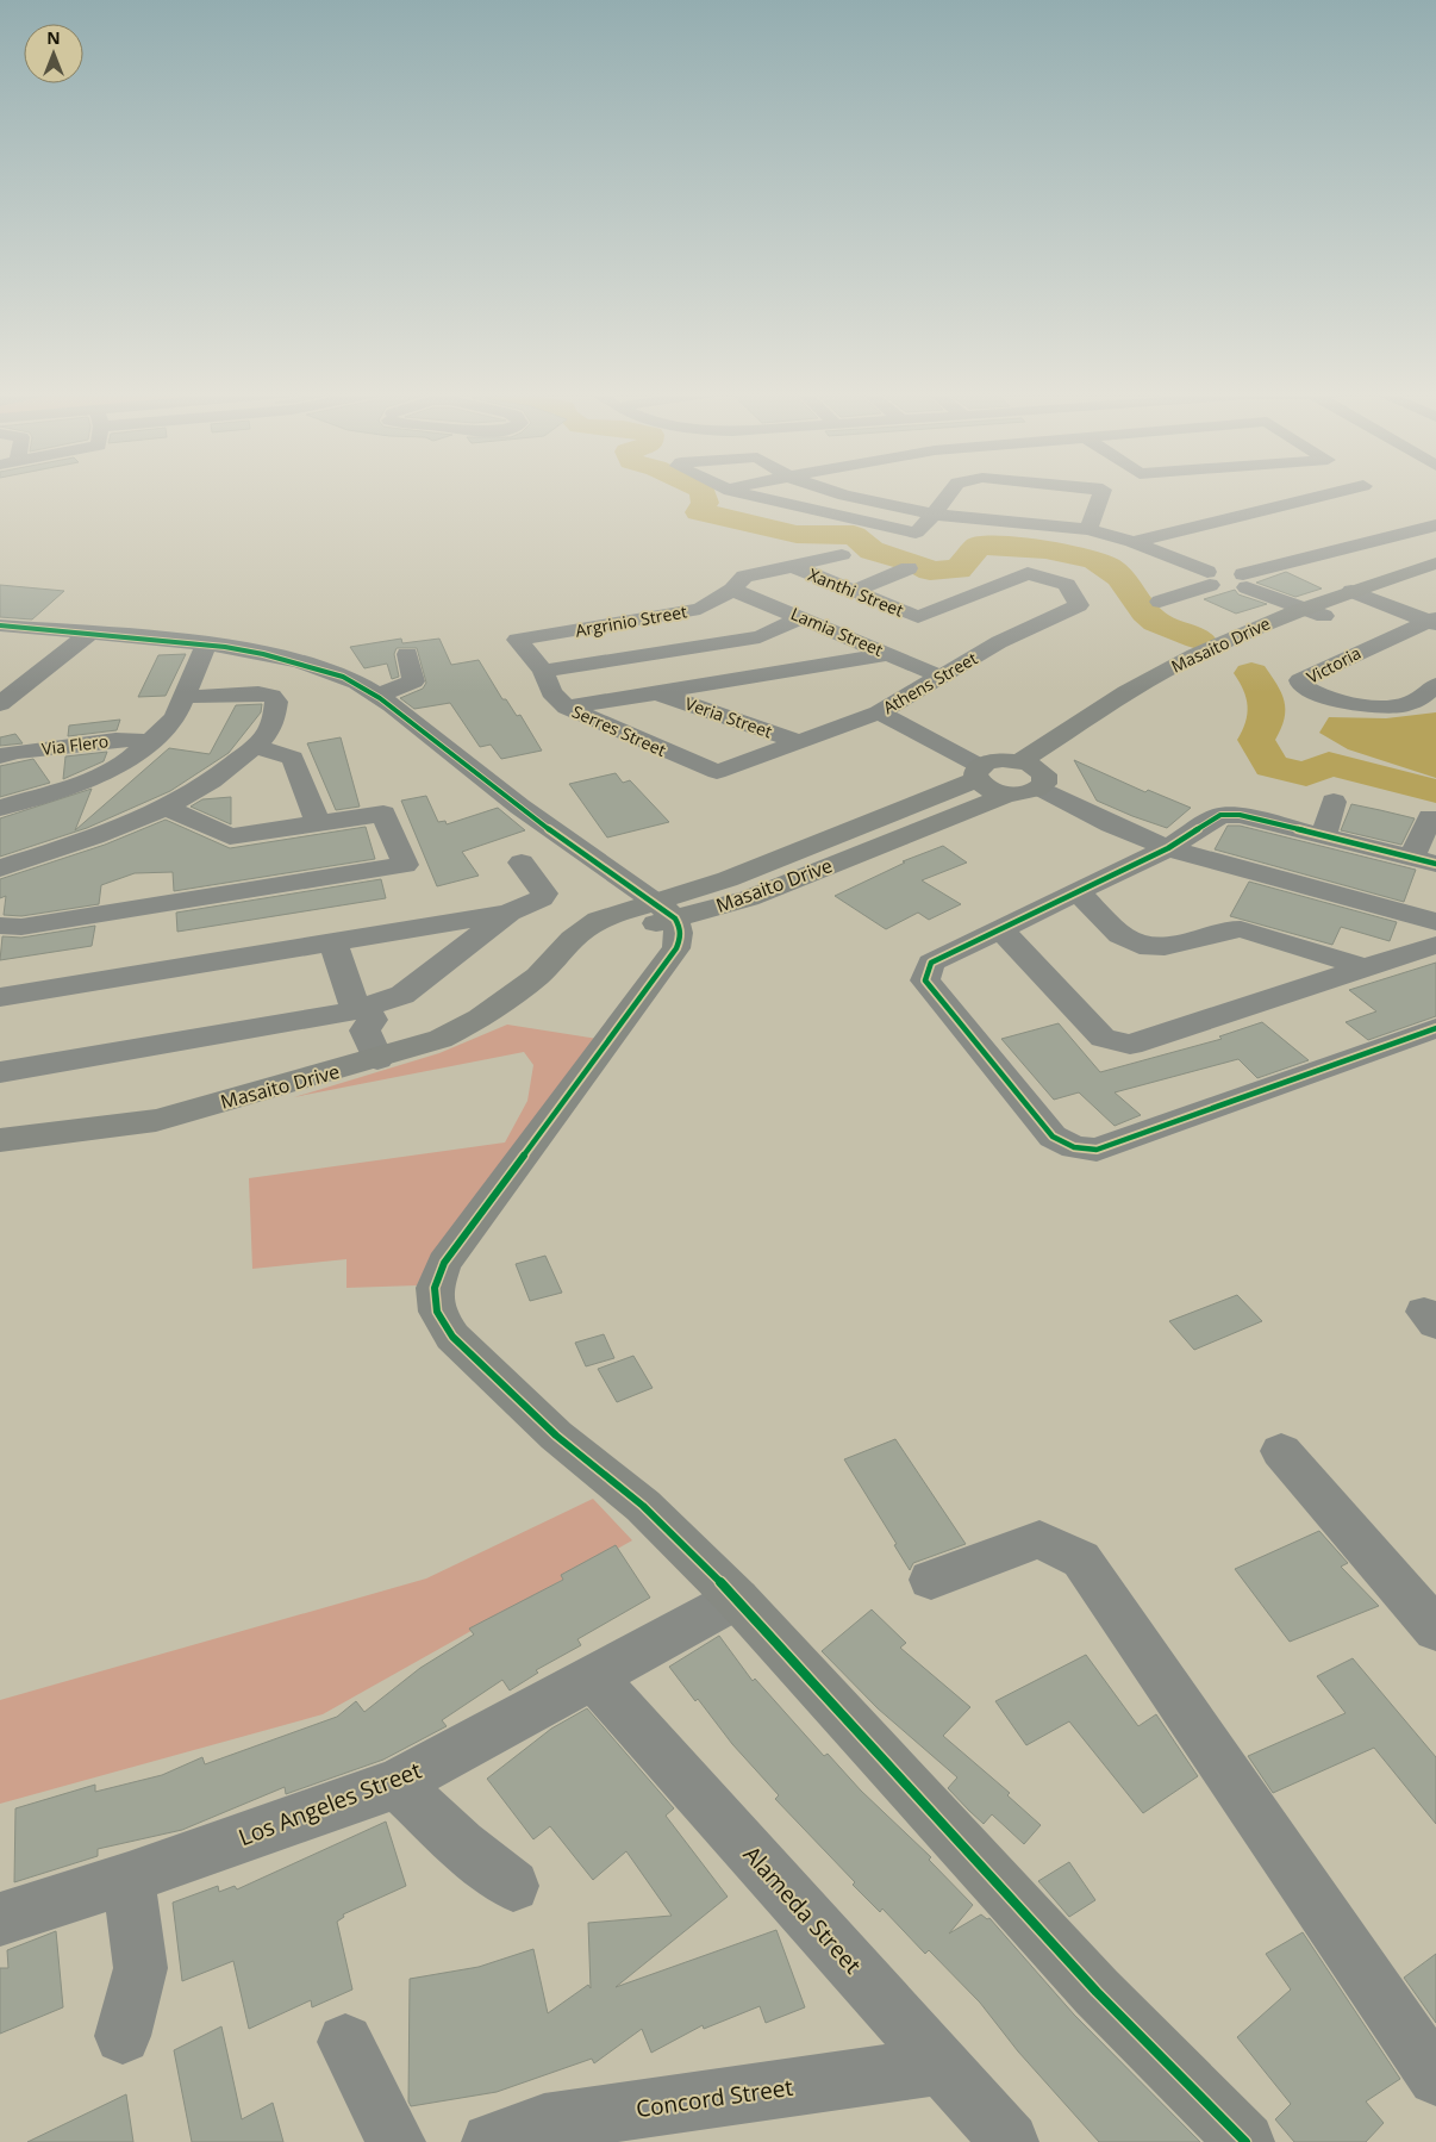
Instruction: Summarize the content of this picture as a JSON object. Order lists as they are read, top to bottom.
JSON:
{
  "streets": {
    "street": [
      "Xanthi Street",
      "Argrinio Street",
      "Lamia Street",
      "Masaito Drive",
      "Victoria",
      "Athens Street",
      "Veria Street",
      "Serres Street",
      "Via Flero",
      "Los Angeles Street",
      "Alameda Street",
      "Concord Street"
    ]
  },
  "crossings": [
    ["Xanthi Street", "Argrinio Street"],
    ["Xanthi Street", "Athens Street"],
    ["Argrinio Street", "Lamia Street"],
    ["Argrinio Street", "Serres Street"],
    ["Lamia Street", "Athens Street"],
    ["Athens Street", "Veria Street"],
    ["Athens Street", "Serres Street"],
    ["Los Angeles Street", "Alameda Street"],
    ["Alameda Street", "Concord Street"]
  ],
  "north": "top"
}
